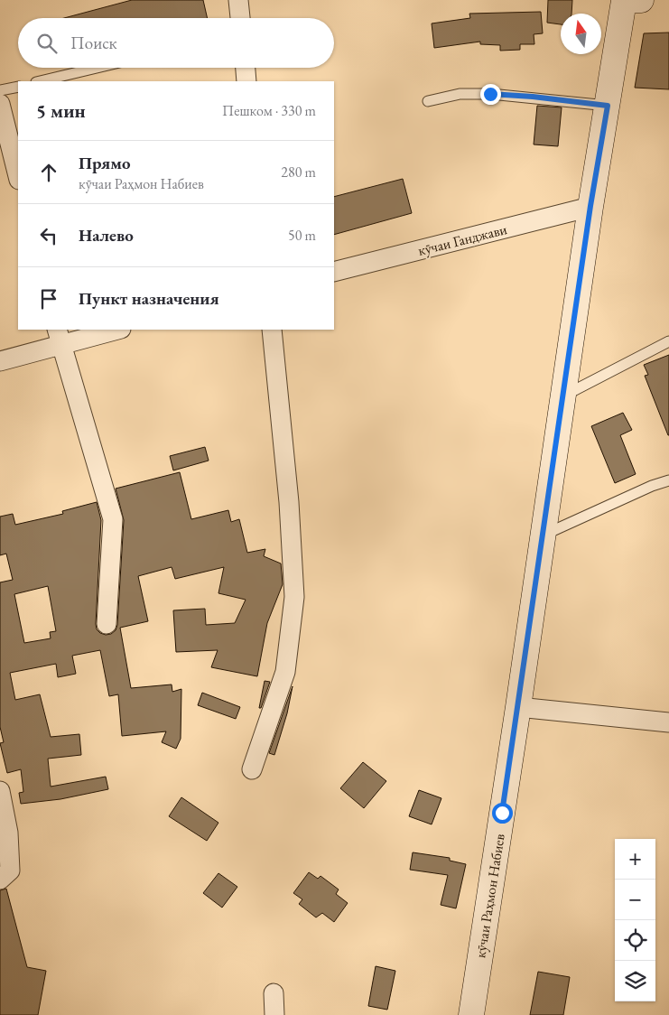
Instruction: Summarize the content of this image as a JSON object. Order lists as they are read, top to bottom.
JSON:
{
  "streets": {
    "street": ["кӯчаи Ганджави", "кӯчаи Раҳмон Набиев"]
  },
  "crossings": [
    ["кӯчаи Ганджави", "кӯчаи Раҳмон Набиев"]
  ],
  "north": "top",
  "page": {
    "search": "Поиск",
    "heading": ["5 мин", "Пешком · 330 m"],
    "list": [
      ["Прямо", "кӯчаи Раҳмон Набиев", "280 m"],
      ["Налево", "50 m"],
      "Пункт назначения"
    ],
    "map_buttons": ["+", "−"]
  }
}
